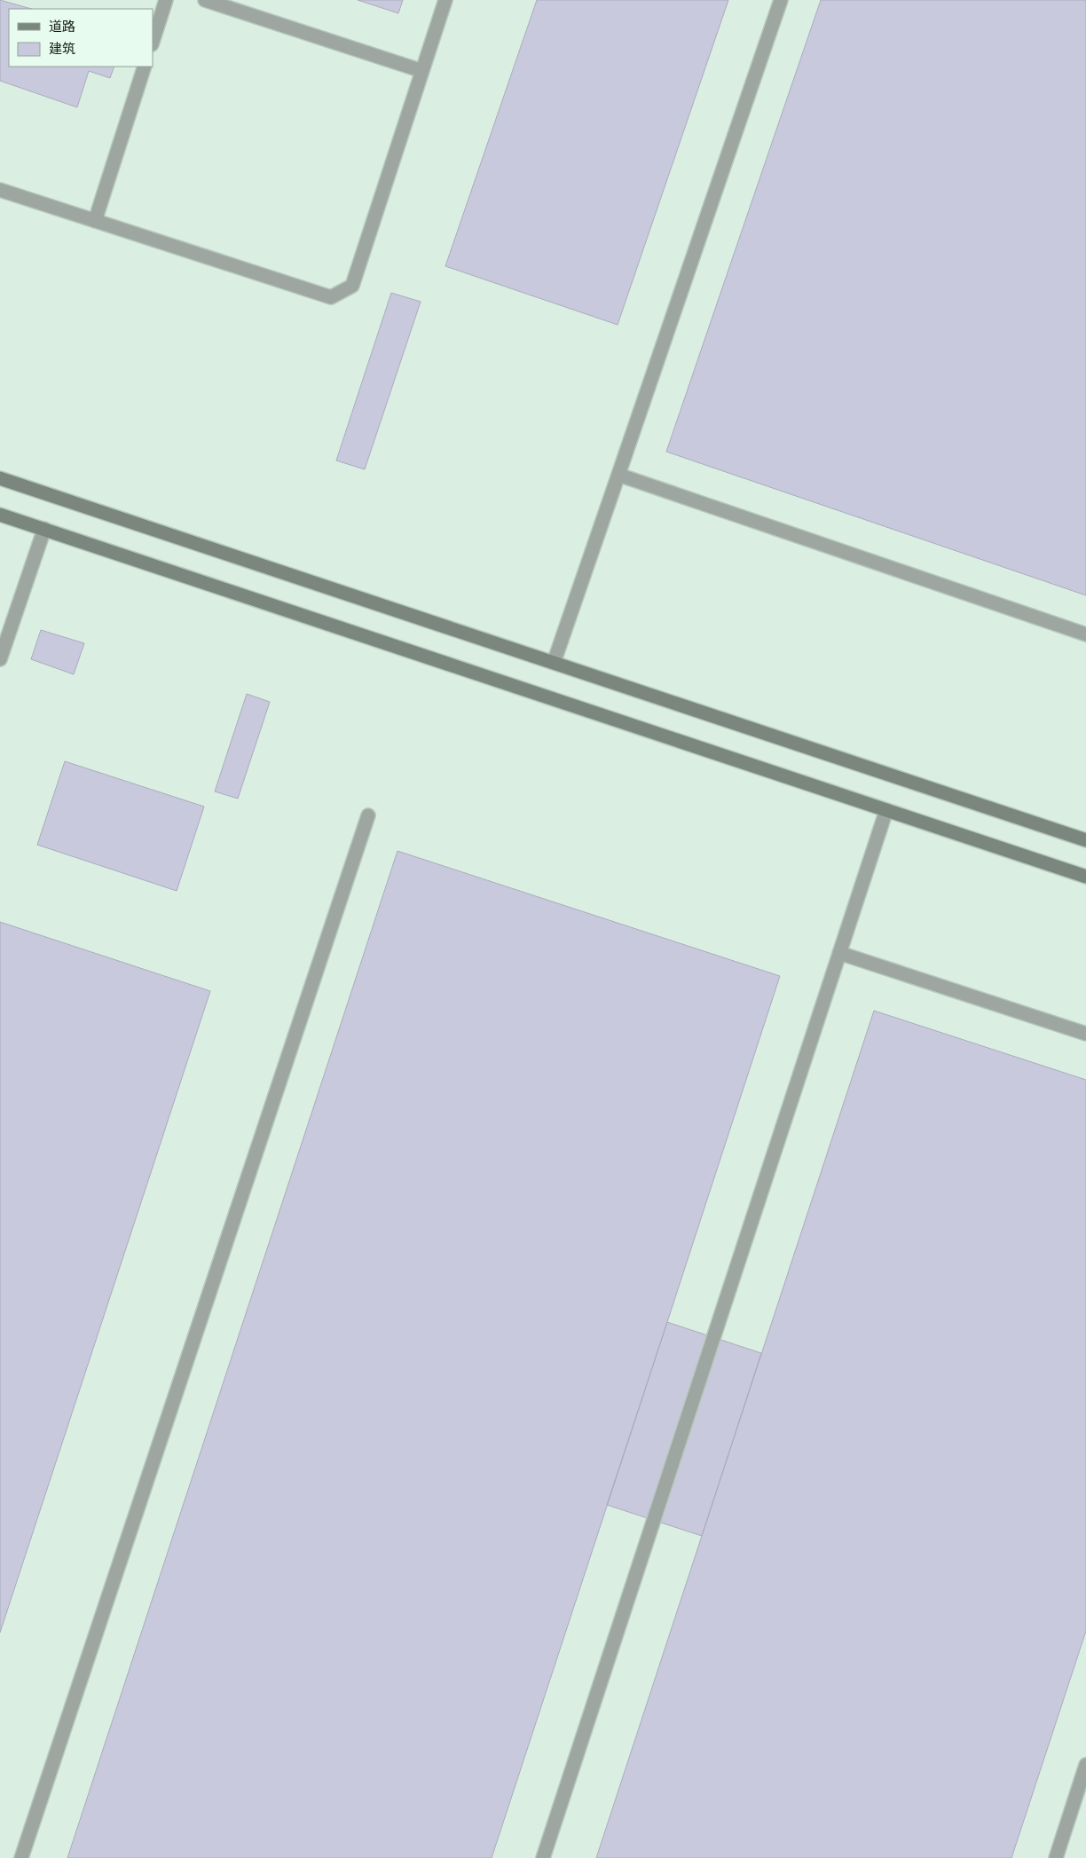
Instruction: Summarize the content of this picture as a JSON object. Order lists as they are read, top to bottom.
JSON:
{
  "legend": ["道路", "建筑"]
}
